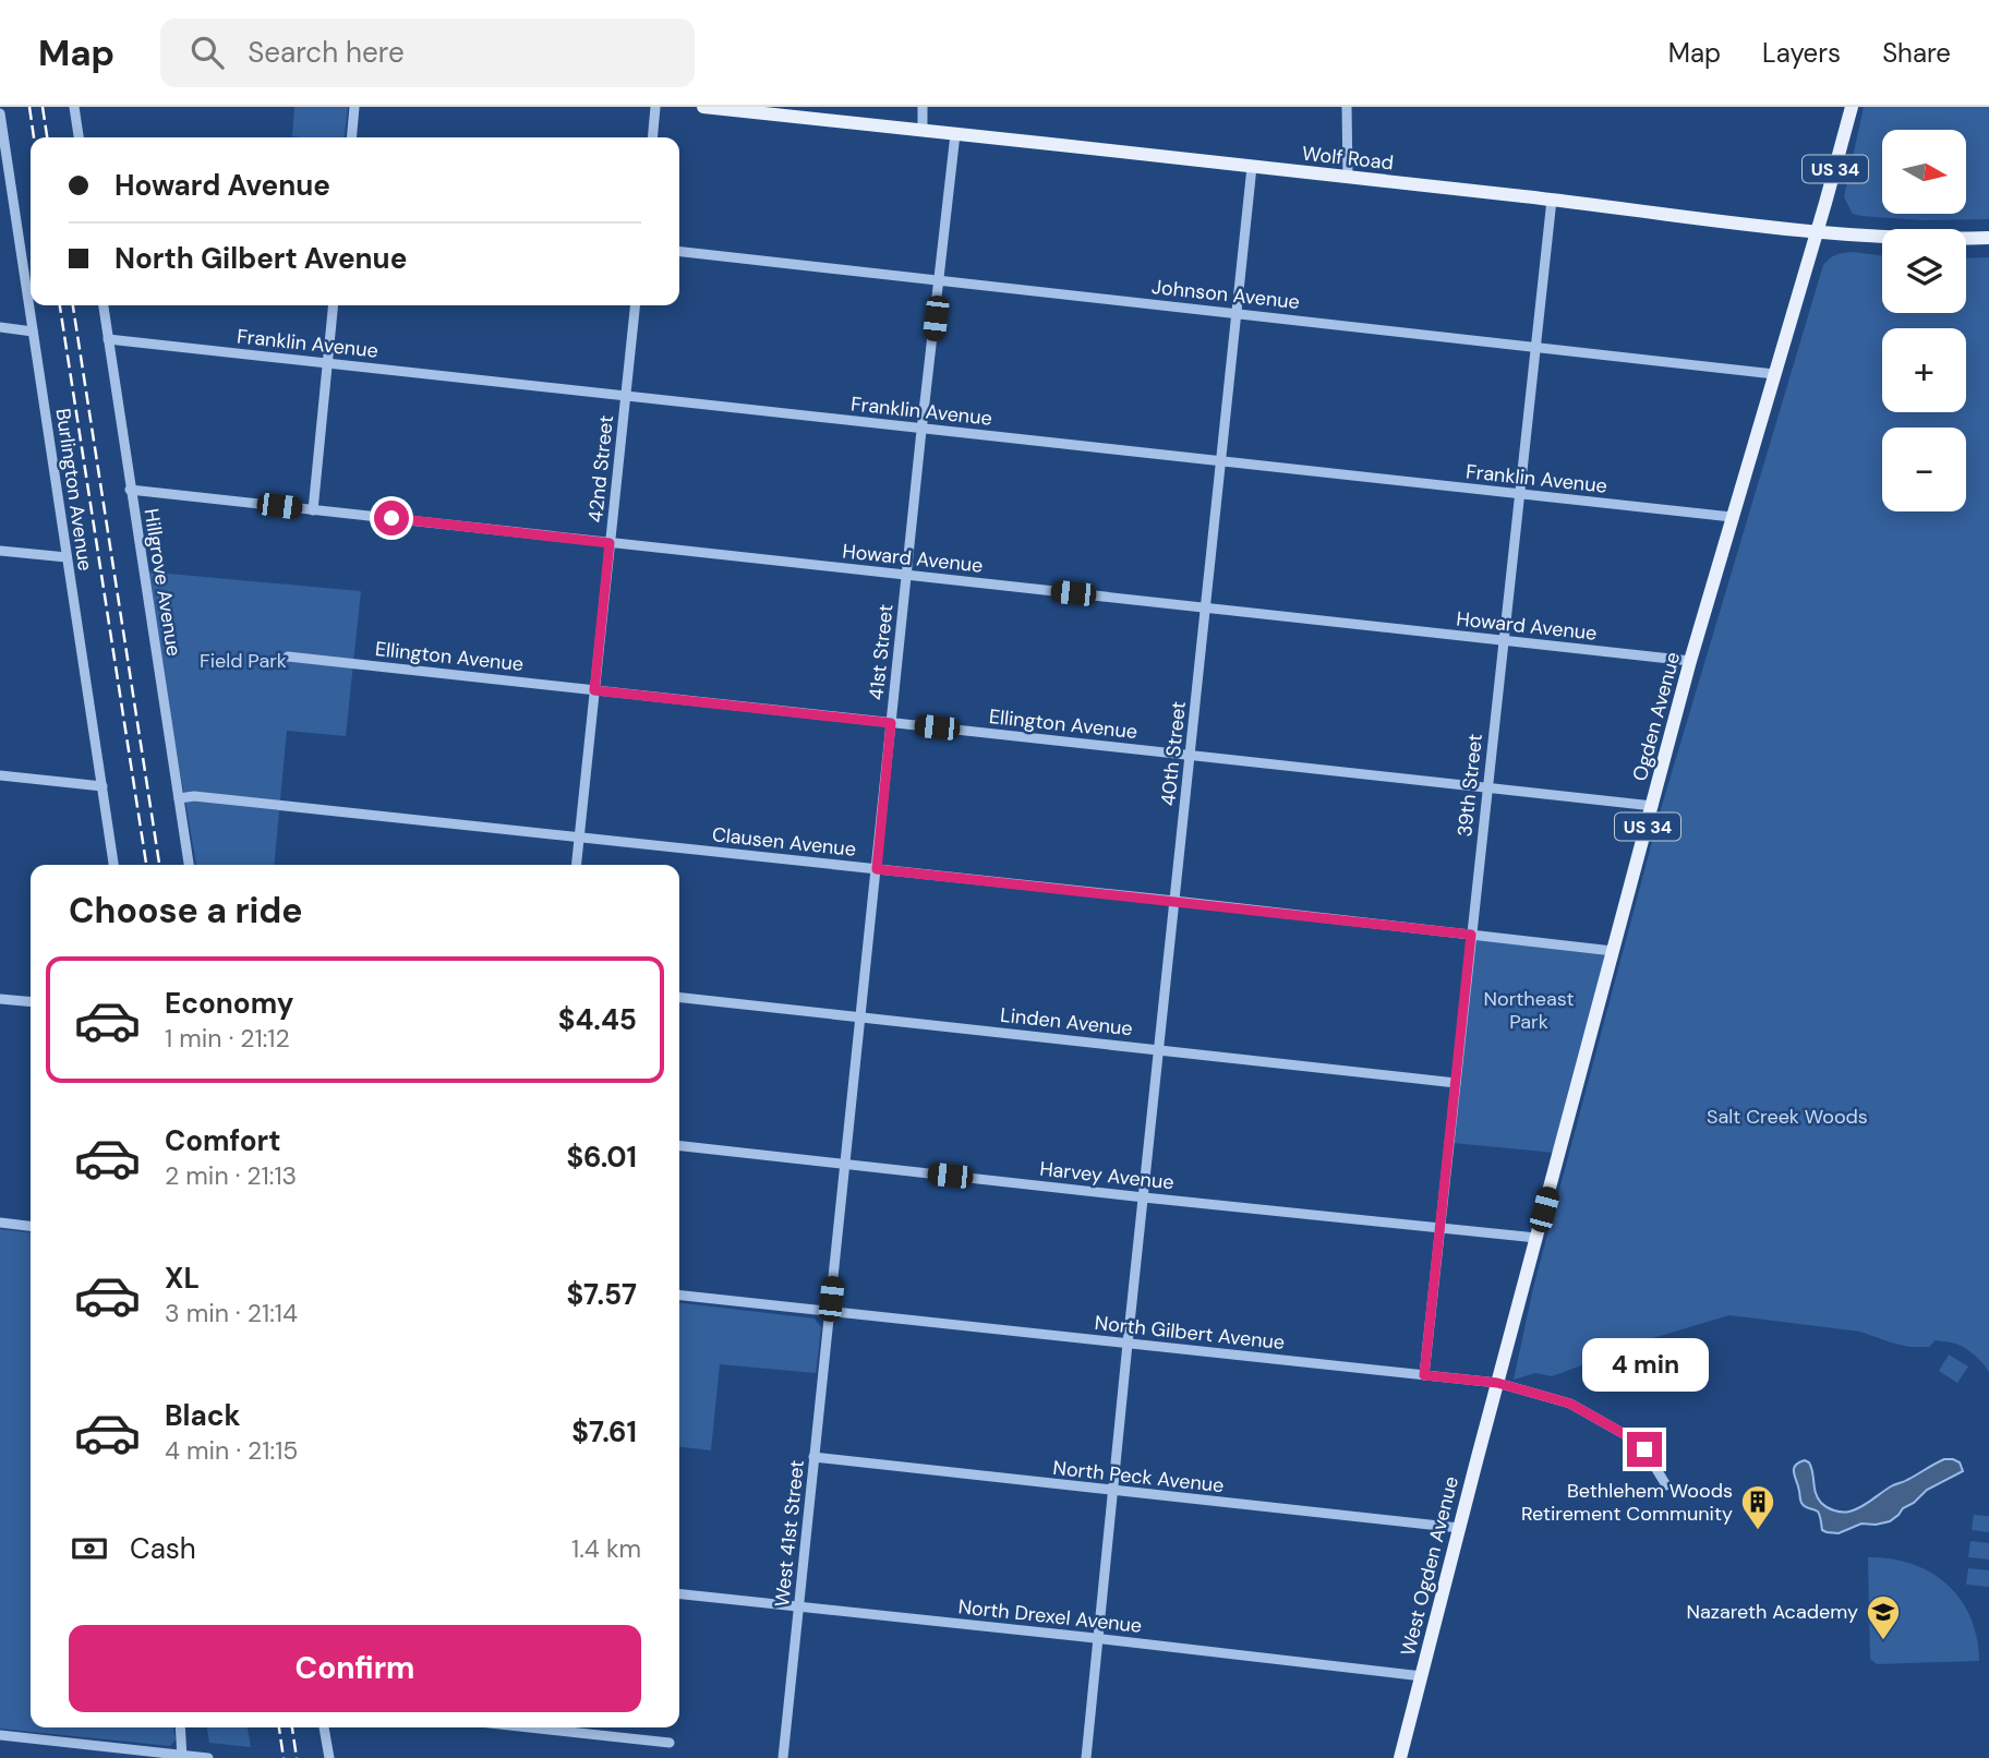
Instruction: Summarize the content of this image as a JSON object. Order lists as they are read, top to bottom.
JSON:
{
  "streets": {
    "main road": [
      "Wolf Road",
      "US 34",
      "Ogden Avenue",
      "West Ogden Avenue"
    ],
    "street": [
      "Johnson Avenue",
      "Franklin Avenue",
      "42nd Street",
      "Burlington Avenue",
      "Howard Avenue",
      "Hillgrove Avenue",
      "41st Street",
      "Ellington Avenue",
      "40th Street",
      "39th Street",
      "Clausen Avenue",
      "Linden Avenue",
      "Harvey Avenue",
      "North Gilbert Avenue",
      "North Peck Avenue",
      "West 41st Street",
      "North Drexel Avenue"
    ]
  },
  "crossings": [
    ["Wolf Road", "41st Street"],
    ["Wolf Road", "Ogden Avenue"],
    ["Wolf Road", "40th Street"],
    ["Wolf Road", "39th Street"],
    ["Johnson Avenue", "41st Street"],
    ["Johnson Avenue", "Ogden Avenue"],
    ["Johnson Avenue", "40th Street"],
    ["Johnson Avenue", "39th Street"],
    ["Franklin Avenue", "42nd Street"],
    ["Franklin Avenue", "Hillgrove Avenue"],
    ["Franklin Avenue", "41st Street"],
    ["Franklin Avenue", "Ogden Avenue"],
    ["Franklin Avenue", "40th Street"],
    ["Franklin Avenue", "39th Street"],
    ["42nd Street", "Howard Avenue"],
    ["42nd Street", "Ellington Avenue"],
    ["42nd Street", "Clausen Avenue"],
    ["Howard Avenue", "Hillgrove Avenue"],
    ["Howard Avenue", "41st Street"],
    ["Howard Avenue", "Ogden Avenue"],
    ["Howard Avenue", "40th Street"],
    ["Howard Avenue", "39th Street"],
    ["Hillgrove Avenue", "Clausen Avenue"],
    ["41st Street", "Ellington Avenue"],
    ["41st Street", "Clausen Avenue"],
    ["41st Street", "Linden Avenue"],
    ["41st Street", "Harvey Avenue"],
    ["41st Street", "North Gilbert Avenue"],
    ["41st Street", "West 41st Street"],
    ["Ellington Avenue", "Ogden Avenue"],
    ["Ellington Avenue", "40th Street"],
    ["Ellington Avenue", "39th Street"],
    ["Ogden Avenue", "Clausen Avenue"],
    ["Ogden Avenue", "Harvey Avenue"],
    ["Ogden Avenue", "North Gilbert Avenue"],
    ["Ogden Avenue", "West Ogden Avenue"],
    ["40th Street", "Clausen Avenue"],
    ["40th Street", "Linden Avenue"],
    ["40th Street", "Harvey Avenue"],
    ["40th Street", "North Gilbert Avenue"],
    ["40th Street", "North Peck Avenue"],
    ["40th Street", "North Drexel Avenue"],
    ["39th Street", "Clausen Avenue"],
    ["39th Street", "Linden Avenue"],
    ["39th Street", "Harvey Avenue"],
    ["39th Street", "North Gilbert Avenue"],
    ["North Gilbert Avenue", "West 41st Street"],
    ["North Gilbert Avenue", "West Ogden Avenue"],
    ["North Peck Avenue", "West 41st Street"],
    ["North Peck Avenue", "West Ogden Avenue"],
    ["West 41st Street", "North Drexel Avenue"],
    ["West Ogden Avenue", "North Drexel Avenue"]
  ],
  "parks": ["Field Park", "Northeast Park", "Salt Creek Woods"],
  "places": {
    "building": ["Bethlehem Woods Retirement Community"],
    "school or university": ["Nazareth Academy"]
  },
  "north": "right",
  "page": {
    "header": "Map",
    "search": "Search here",
    "nav": ["Map", "Layers", "Share"],
    "map_buttons": ["+", "−"],
    "banner": ["Howard Avenue", "North Gilbert Avenue"],
    "heading": "Choose a ride",
    "list": [
      {
        "name": "Economy",
        "note": "1 min · 21:12",
        "value": "$4.45"
      },
      {
        "name": "Comfort",
        "note": "2 min · 21:13",
        "value": "$6.01"
      },
      {
        "name": "XL",
        "note": "3 min · 21:14",
        "value": "$7.57"
      },
      {
        "name": "Black",
        "note": "4 min · 21:15",
        "value": "$7.61"
      }
    ],
    "bubble": "4 min",
    "pay": ["Cash", "1.4 km"],
    "buttons": "Confirm"
  }
}
